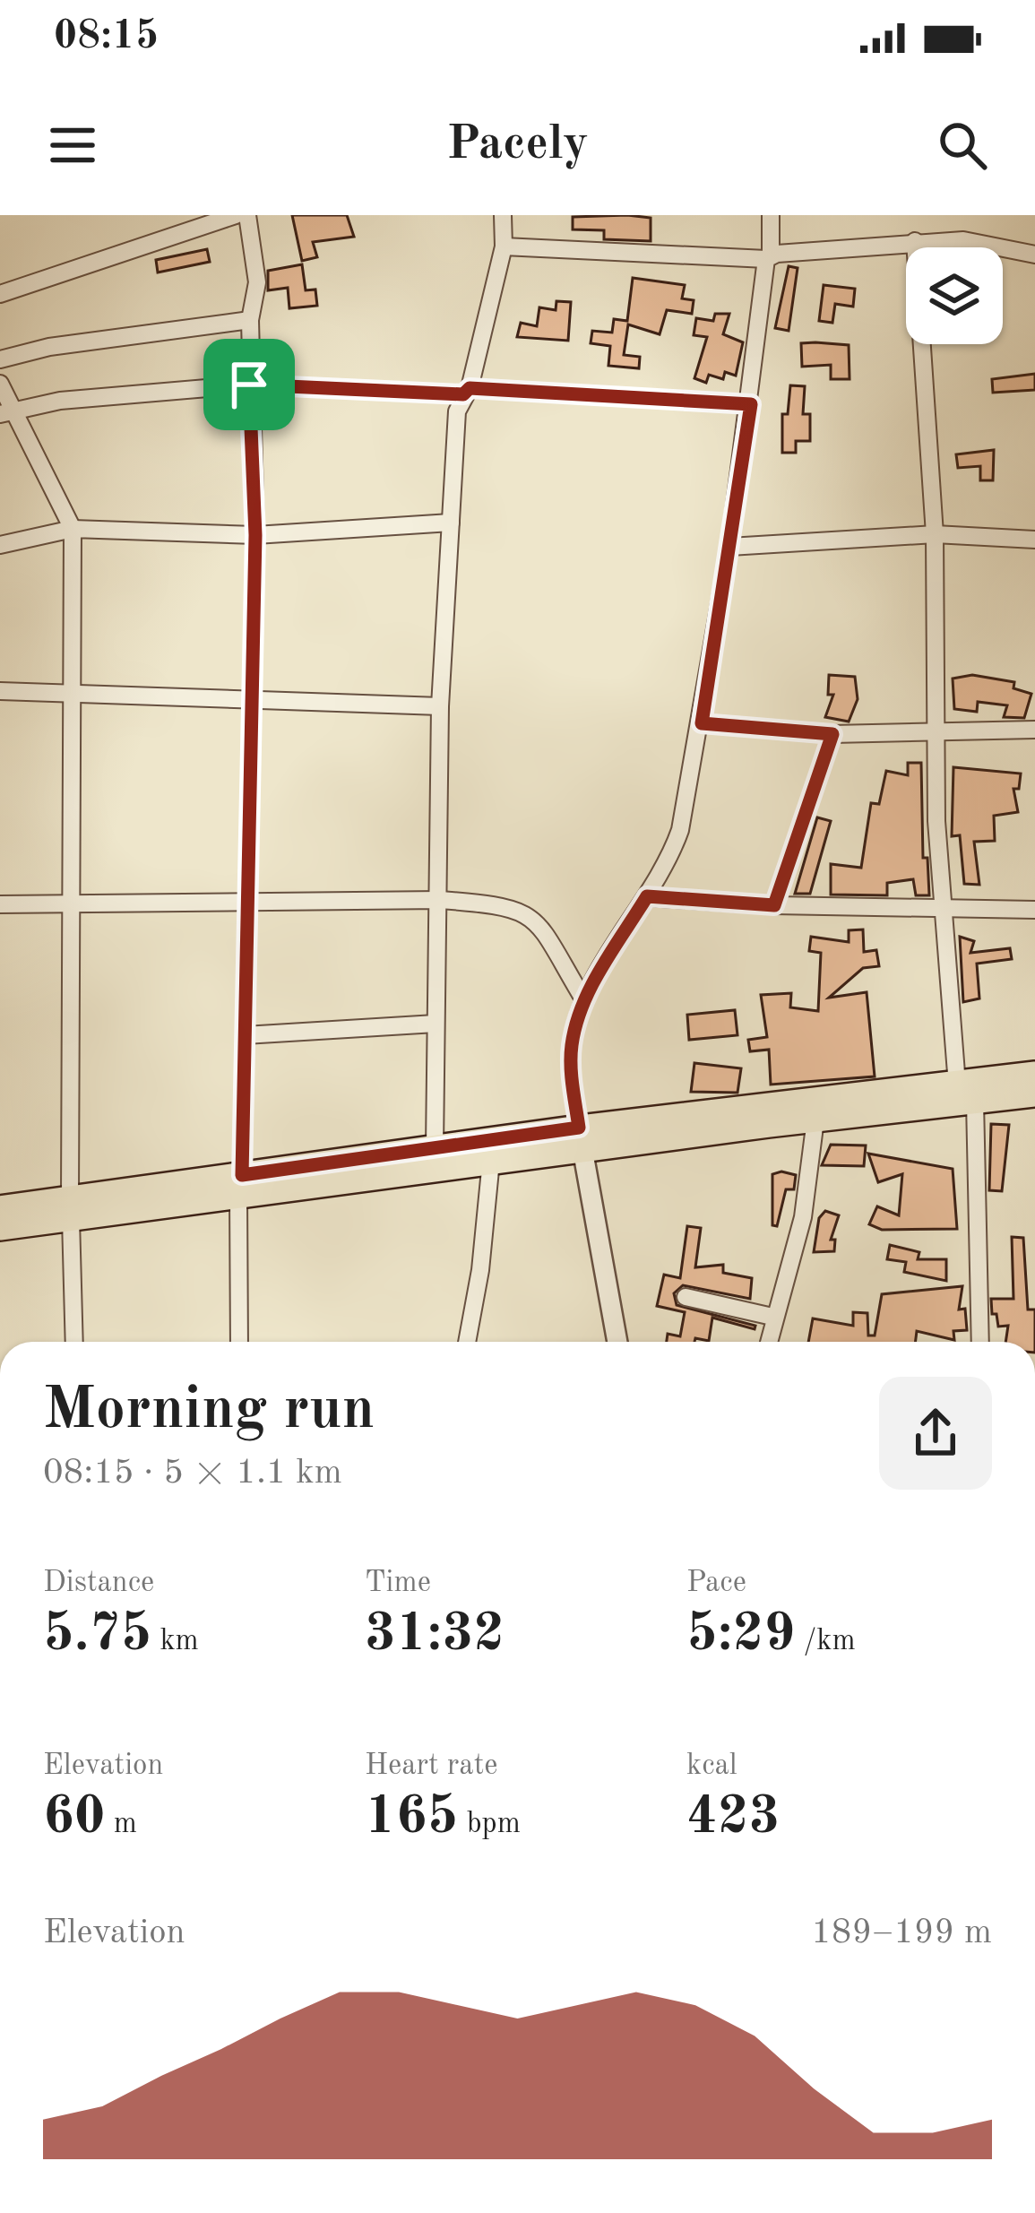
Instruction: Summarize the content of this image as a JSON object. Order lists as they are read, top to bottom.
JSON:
{
  "page": {
    "status": "08:15",
    "header": "Pacely",
    "heading": ["Morning run", "08:15 · 5 × 1.1 km"],
    "stats": [
      ["Distance", "5.75 km"],
      ["Time", "31:32"],
      ["Pace", "5:29 /km"],
      ["Elevation", "60 m"],
      ["Heart rate", "165 bpm"],
      ["kcal", "423"]
    ],
    "chart": ["Elevation", "189–199 m"]
  }
}
